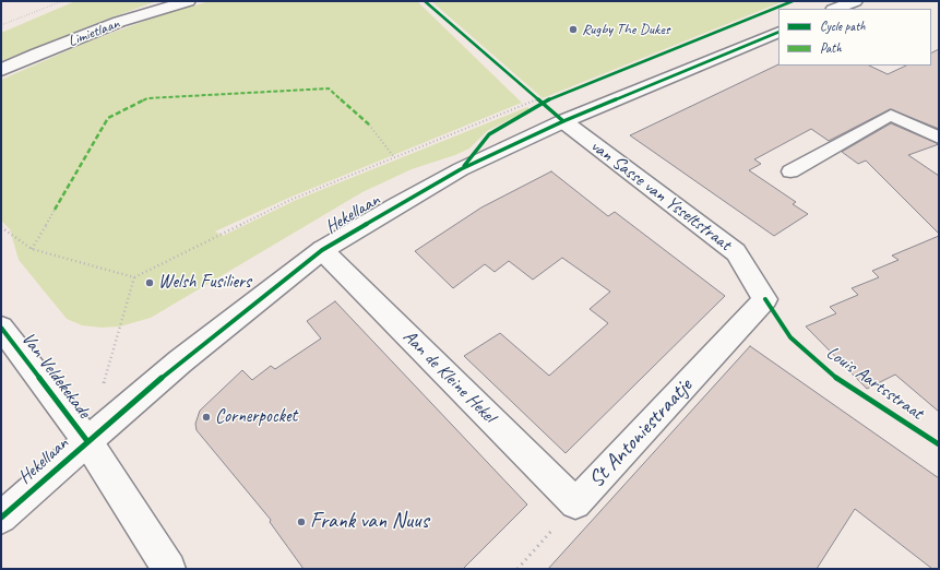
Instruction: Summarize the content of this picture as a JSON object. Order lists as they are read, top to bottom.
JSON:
{
  "streets": {
    "street": [
      "Limietlaan",
      "van Sasse van Ysseltstraat",
      "Hekellaan",
      "Van Veldekekade",
      "Aan de Kleine Hekel",
      "St Antoniestraatje"
    ],
    "cycle path": ["Louis Aartsstraat"]
  },
  "crossings": [
    ["van Sasse van Ysseltstraat", "Hekellaan"],
    ["van Sasse van Ysseltstraat", "St Antoniestraatje"],
    ["Hekellaan", "Van Veldekekade"],
    ["Hekellaan", "Aan de Kleine Hekel"],
    ["Aan de Kleine Hekel", "St Antoniestraatje"]
  ],
  "places": [
    "Rugby The Dukes",
    "Welsh Fusiliers",
    "Cornerpocket",
    "Frank van Nuus"
  ],
  "legend": ["Cycle path", "Path"]
}
